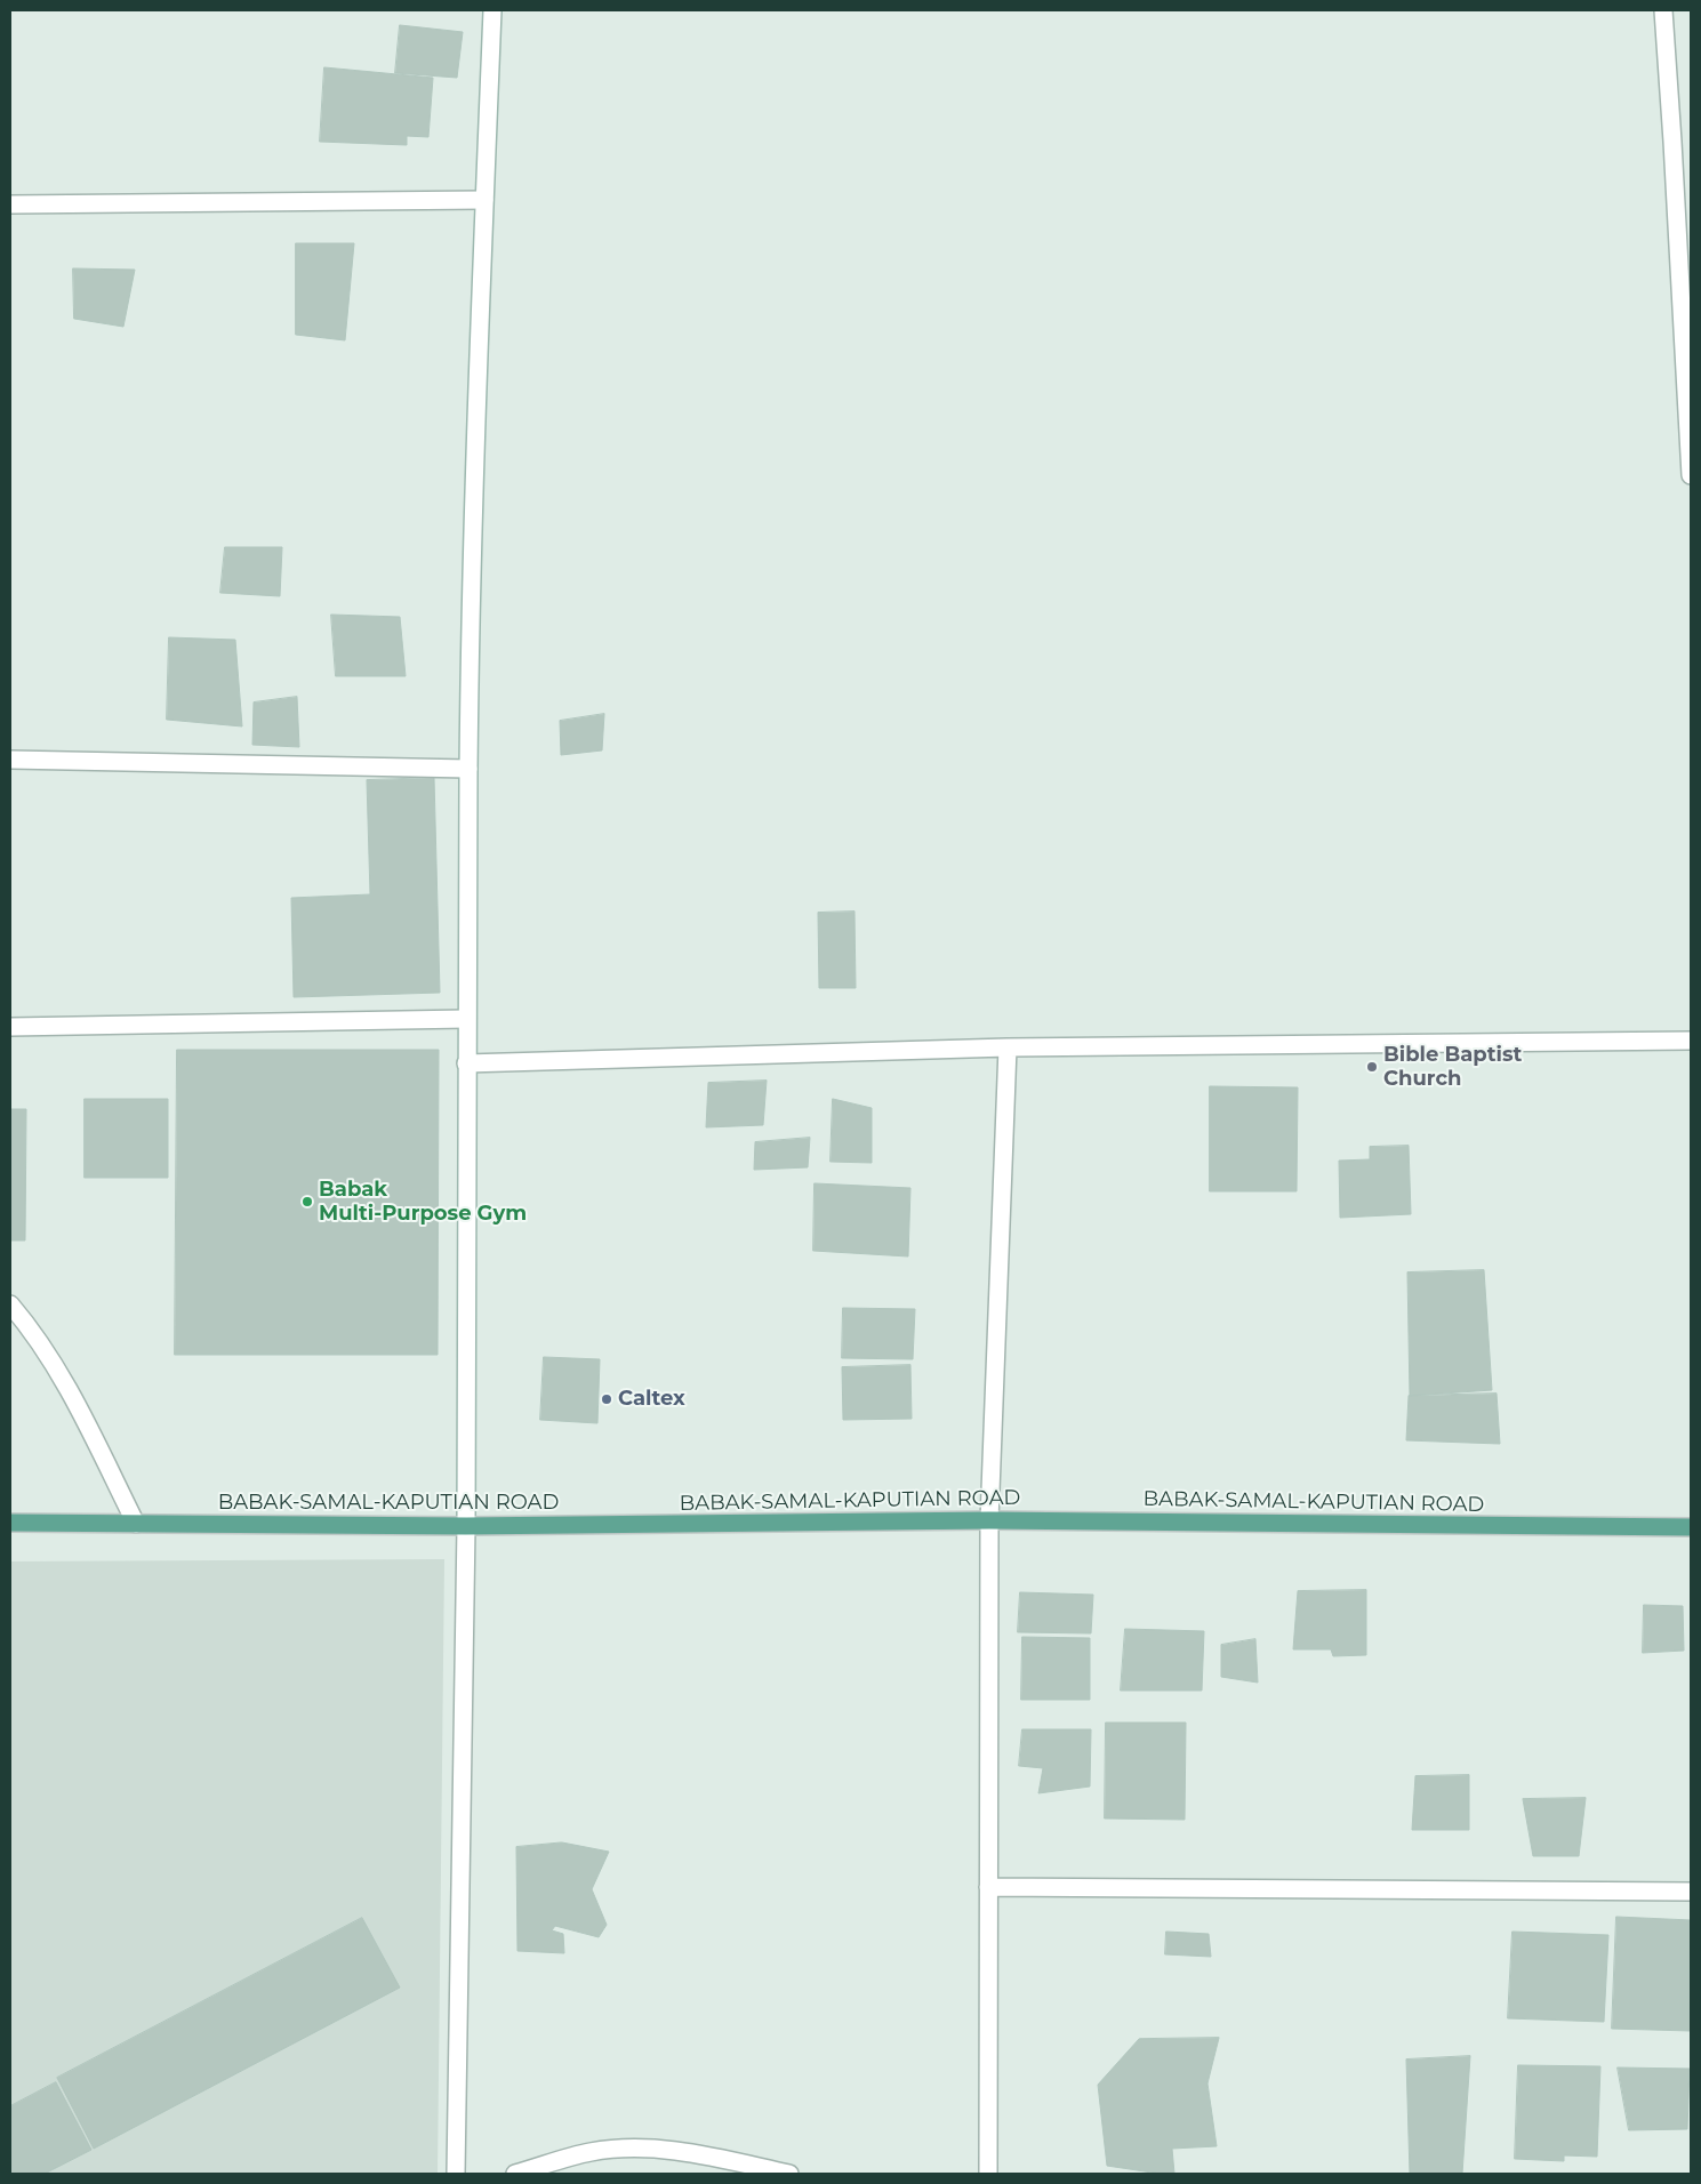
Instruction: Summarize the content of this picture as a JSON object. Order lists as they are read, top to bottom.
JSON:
{
  "streets": {
    "main road": ["BABAK-SAMAL-KAPUTIAN ROAD"]
  },
  "places": ["Bible Baptist Church", "Babak Multi-Purpose Gym", "Caltex"]
}
